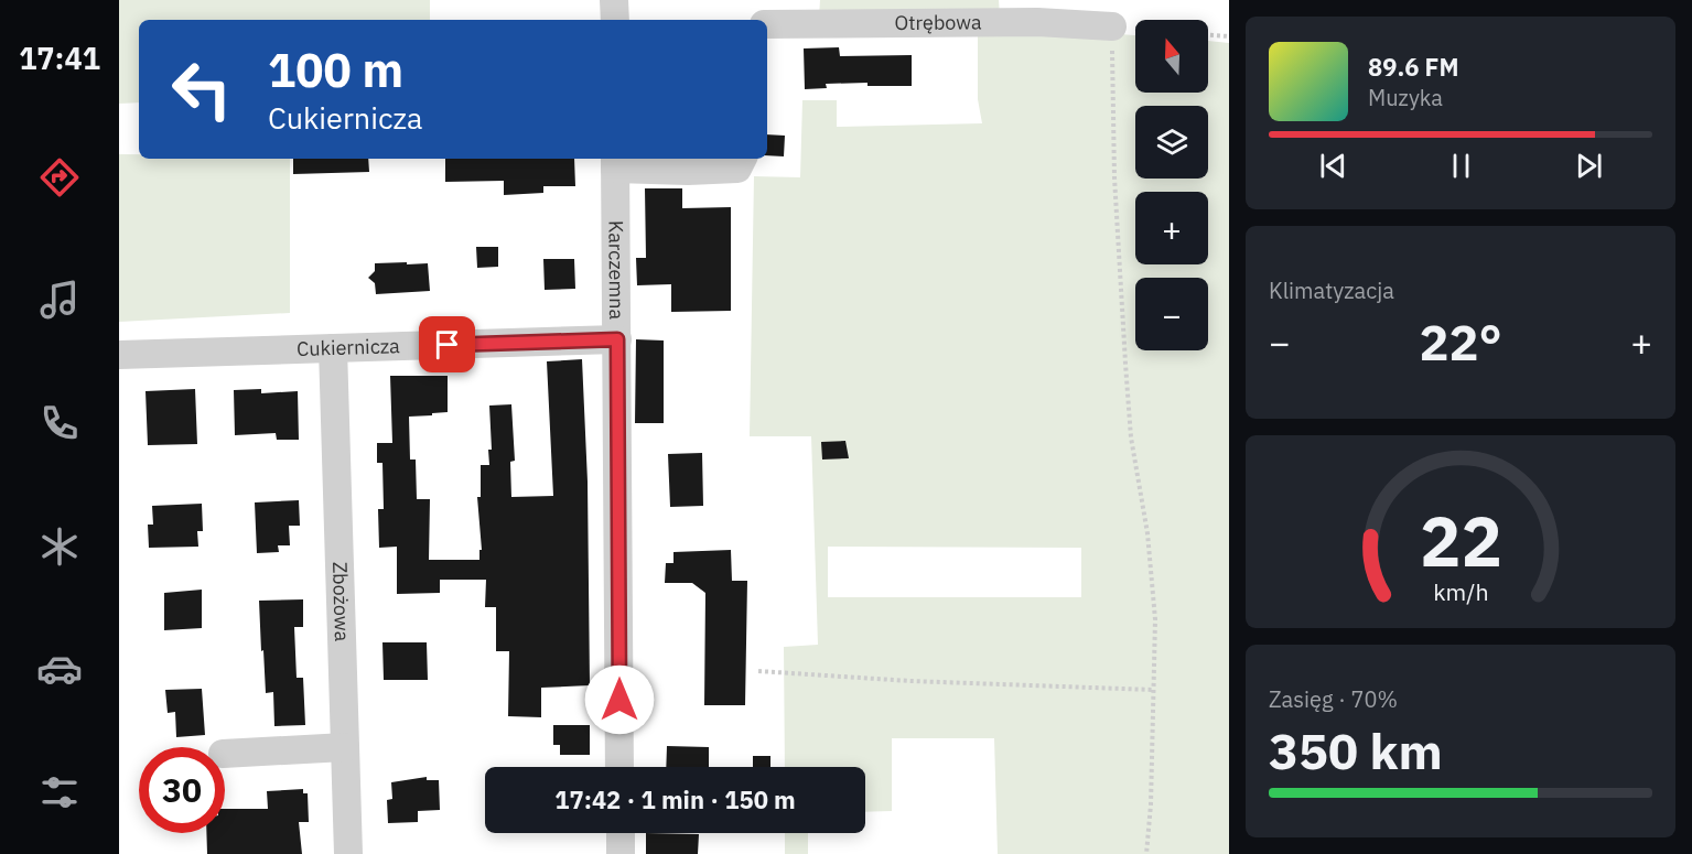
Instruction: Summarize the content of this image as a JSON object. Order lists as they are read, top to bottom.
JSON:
{
  "streets": {
    "street": [
      "Otrębowa",
      "Karczemna",
      "Cukiernicza",
      "Zbożowa"
    ]
  },
  "crossings": [
    ["Karczemna", "Cukiernicza"],
    ["Cukiernicza", "Zbożowa"]
  ],
  "north": "top",
  "page": {
    "tabs": "17:41",
    "map_buttons": ["+", "−"],
    "turn": ["100 m", "Cukiernicza"],
    "song": ["89.6 FM", "Muzyka"],
    "tile": [
      "Klimatyzacja",
      ["Zasięg · 70%", "350 km"]
    ],
    "heat": ["−", "22°", "+"],
    "limit": "30",
    "trip": "17:42 · 1 min · 150 m",
    "gauge": ["22", "km/h"]
  }
}
